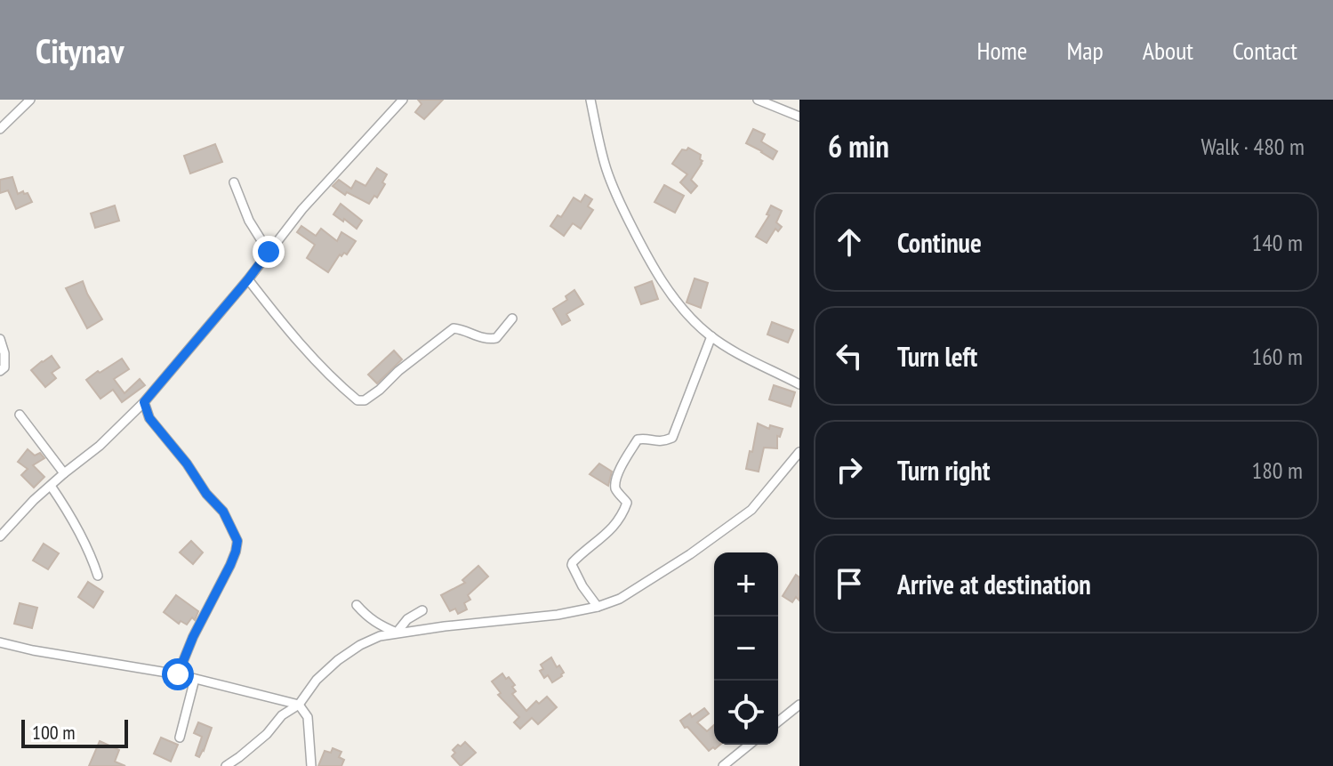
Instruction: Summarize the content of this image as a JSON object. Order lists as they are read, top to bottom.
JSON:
{
  "scale_bar": "100 m",
  "page": {
    "header": "Citynav",
    "nav": [
      "Home",
      "Map",
      "About",
      "Contact"
    ],
    "heading": ["6 min", "Walk · 480 m"],
    "list": [
      ["Continue", "140 m"],
      ["Turn left", "160 m"],
      ["Turn right", "180 m"],
      "Arrive at destination"
    ],
    "map_buttons": ["+", "−"],
    "scale": "100 m"
  }
}
